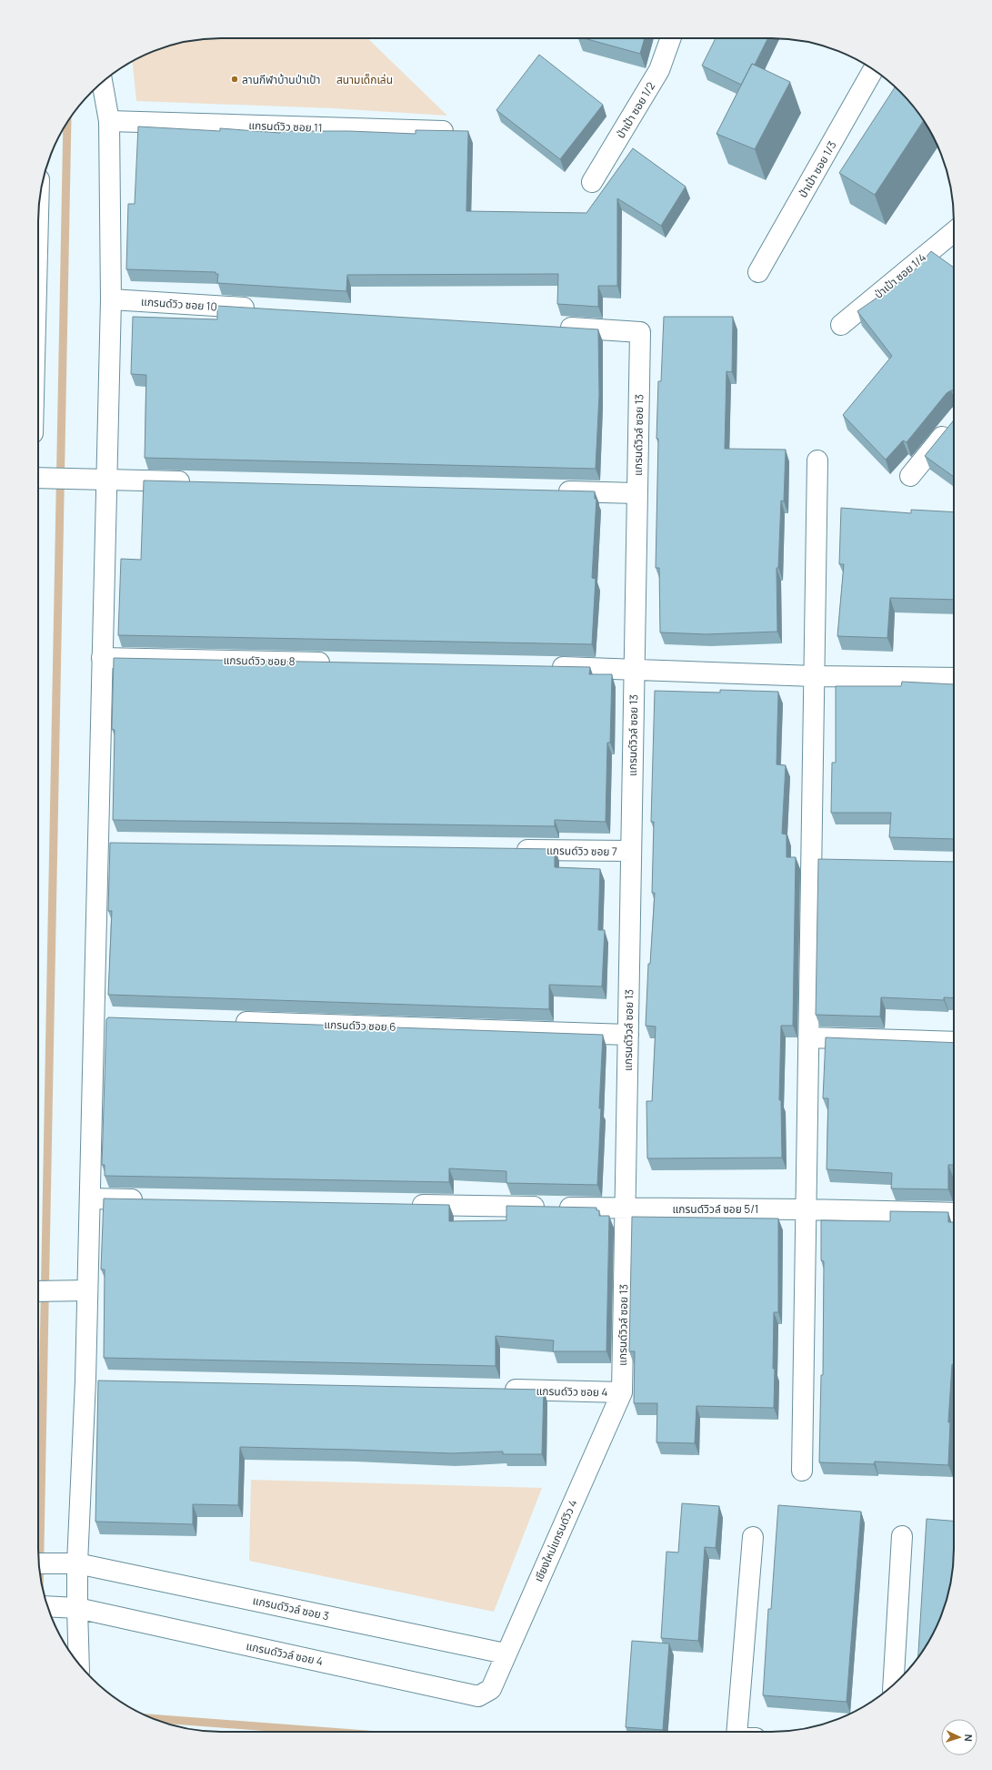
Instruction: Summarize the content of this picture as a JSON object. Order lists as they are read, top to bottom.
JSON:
{
  "streets": {
    "street": [
      "ป่าเป้า ซอย 1/2",
      "แกรนด์วิว ซอย 11",
      "ป่าเป้า ซอย 1/3",
      "ป่าเป้า ซอย 1/4",
      "แกรนด์วิว ซอย 10",
      "แกรนด์วิวล์ ซอย 13",
      "แกรนด์วิว ซอย 8",
      "แกรนด์วิว ซอย 7",
      "แกรนด์วิว ซอย 6",
      "แกรนด์วิวล์ ซอย 5/1",
      "แกรนด์วิว ซอย 4",
      "เชียงใหม่แกรนด์วิว 4",
      "แกรนด์วิวล์ ซอย 3",
      "แกรนด์วิวล์ ซอย 4"
    ]
  },
  "crossings": [
    ["แกรนด์วิวล์ ซอย 13", "แกรนด์วิว ซอย 7"],
    ["แกรนด์วิวล์ ซอย 13", "แกรนด์วิว ซอย 6"],
    ["แกรนด์วิวล์ ซอย 13", "แกรนด์วิวล์ ซอย 5/1"],
    ["แกรนด์วิวล์ ซอย 13", "แกรนด์วิว ซอย 4"],
    ["แกรนด์วิวล์ ซอย 13", "เชียงใหม่แกรนด์วิว 4"],
    ["แกรนด์วิว ซอย 4", "เชียงใหม่แกรนด์วิว 4"],
    ["เชียงใหม่แกรนด์วิว 4", "แกรนด์วิวล์ ซอย 3"],
    ["เชียงใหม่แกรนด์วิว 4", "แกรนด์วิวล์ ซอย 4"]
  ],
  "parks": ["สนามเด็กเล่น"],
  "places": ["ลานกีฬาบ้านป่าเป้า"],
  "north": "right"
}
